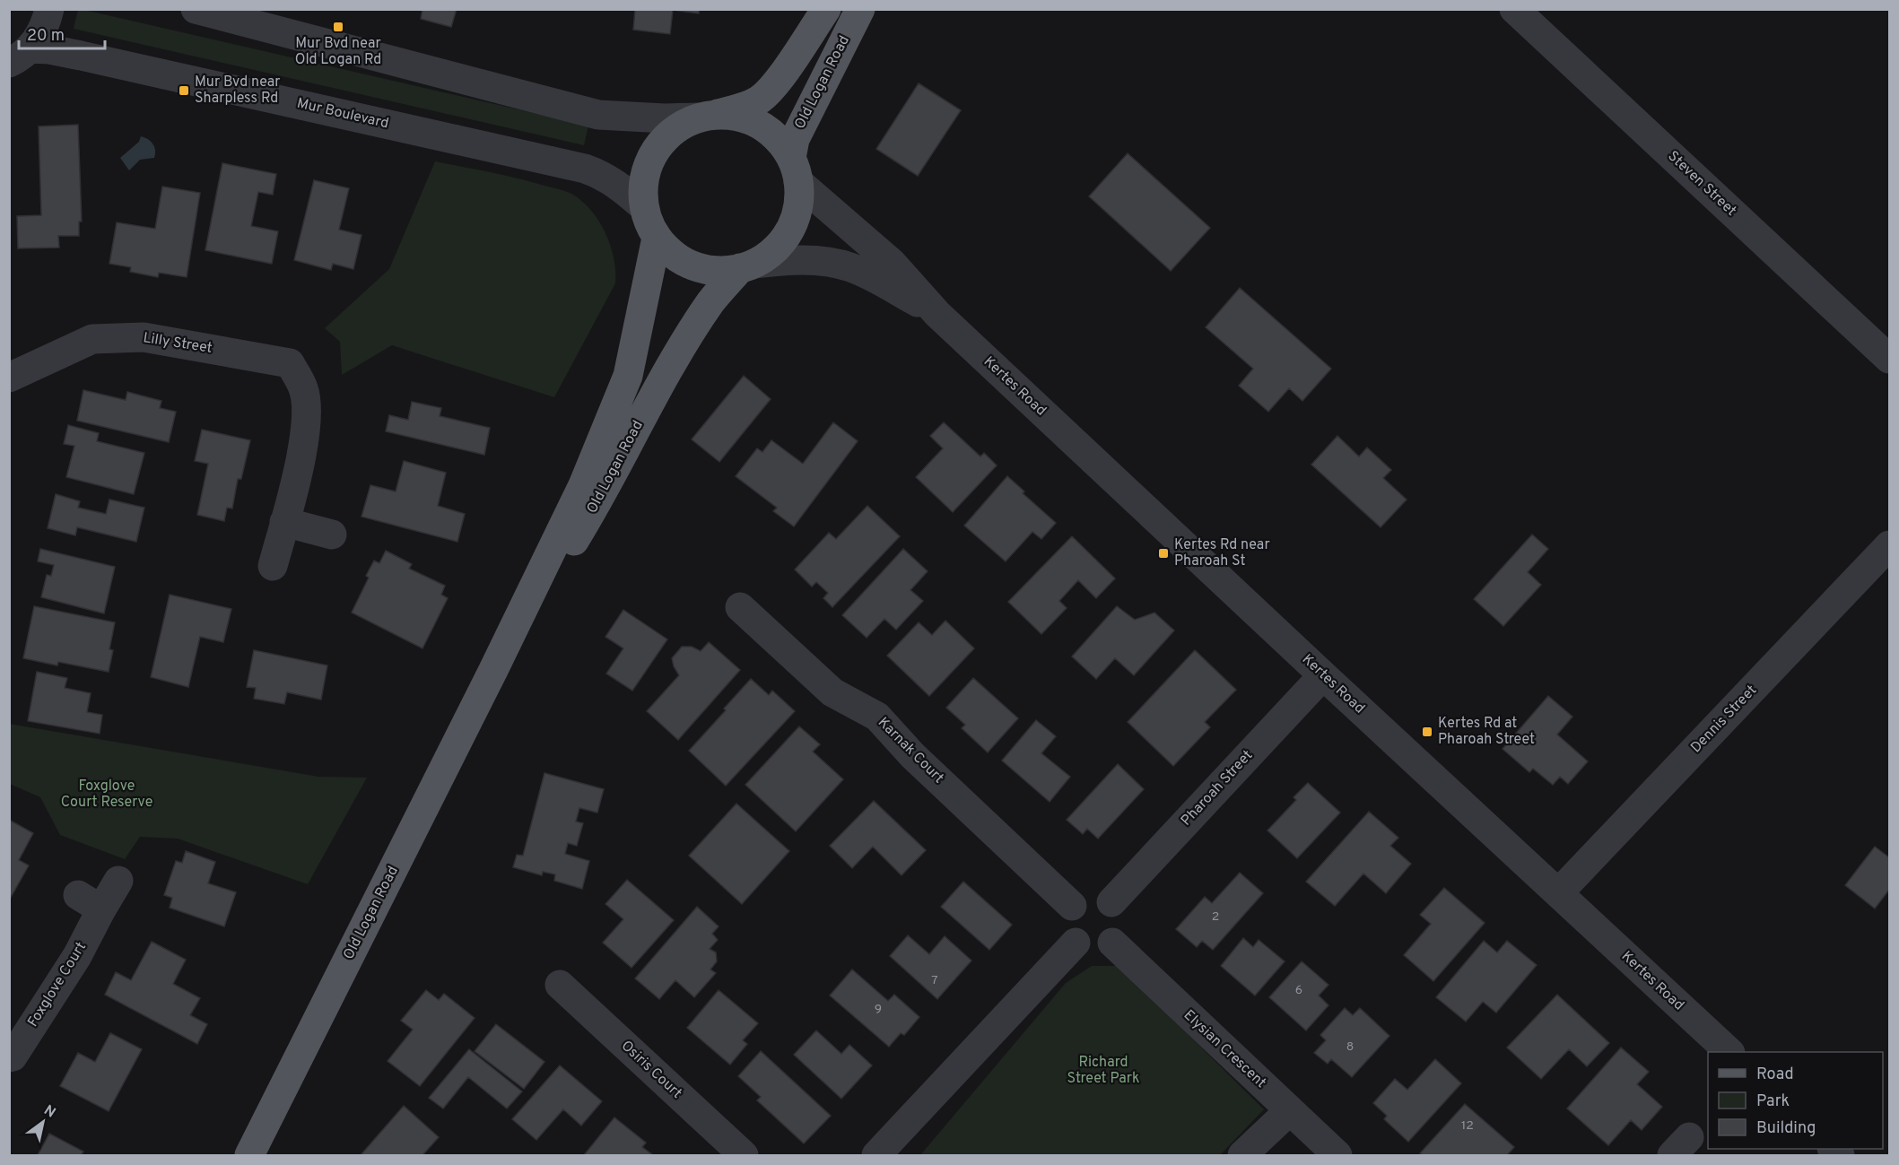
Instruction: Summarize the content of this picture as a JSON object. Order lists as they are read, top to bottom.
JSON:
{
  "streets": {
    "main road": ["Old Logan Road"],
    "street": [
      "Mur Boulevard",
      "Steven Street",
      "Lilly Street",
      "Kertes Road",
      "Dennis Street",
      "Karnak Court",
      "Pharoah Street",
      "Foxglove Court",
      "Elysian Crescent",
      "Osiris Court"
    ]
  },
  "crossings": [
    ["Old Logan Road", "Mur Boulevard"],
    ["Old Logan Road", "Kertes Road"],
    ["Mur Boulevard", "Kertes Road"],
    ["Kertes Road", "Dennis Street"],
    ["Kertes Road", "Pharoah Street"],
    ["Karnak Court", "Pharoah Street"],
    ["Karnak Court", "Elysian Crescent"],
    ["Pharoah Street", "Elysian Crescent"]
  ],
  "parks": ["Foxglove Court Reserve", "Richard Street Park"],
  "places": {
    "transit": [
      "Mur Bvd near Old Logan Rd",
      "Mur Bvd near Sharpless Rd",
      "Kertes Rd near Pharoah St",
      "Kertes Rd at Pharoah Street"
    ]
  },
  "house_numbers": [
    "2",
    "7",
    "6",
    "9",
    "8",
    "12"
  ],
  "legend": ["Road", "Park", "Building"],
  "scale_bar": "20 m",
  "north": "top right"
}
